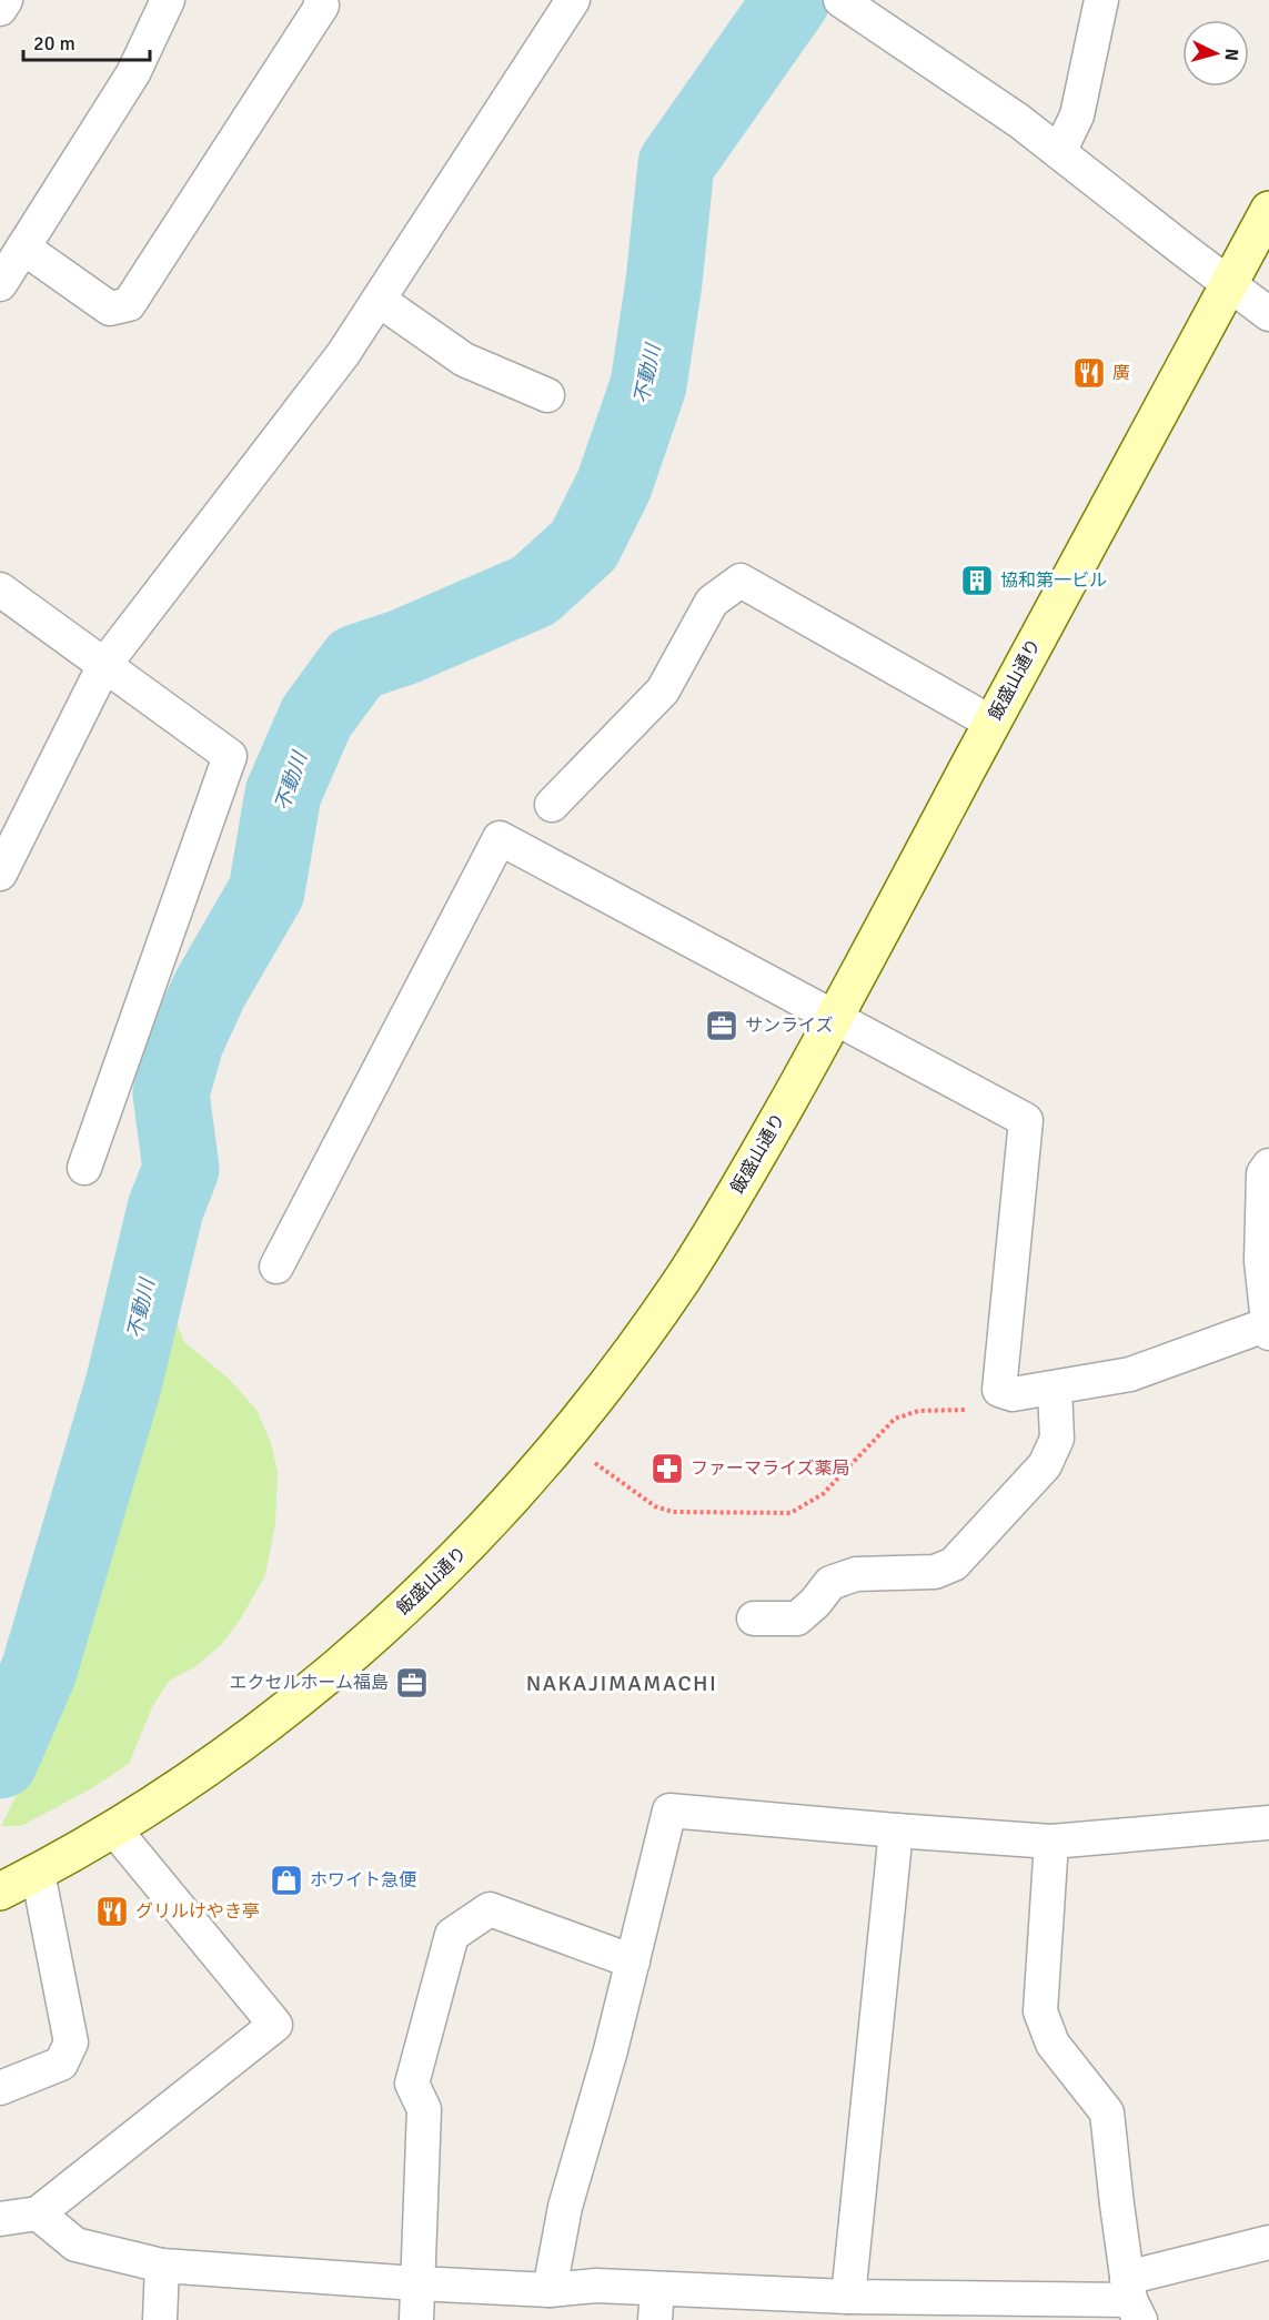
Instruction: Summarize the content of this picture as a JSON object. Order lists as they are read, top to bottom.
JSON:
{
  "streets": {
    "street": ["飯盛山通り"]
  },
  "districts": ["NAKAJIMAMACHI"],
  "water": ["不動川"],
  "places": {
    "restaurant": ["廣", "グリルけやき亭"],
    "building": ["協和第一ビル"],
    "office": ["サンライズ", "エクセルホーム福島"],
    "pharmacy": ["ファーマライズ薬局"],
    "shop": ["ホワイト急便"]
  },
  "scale_bar": "20 m",
  "north": "right"
}
